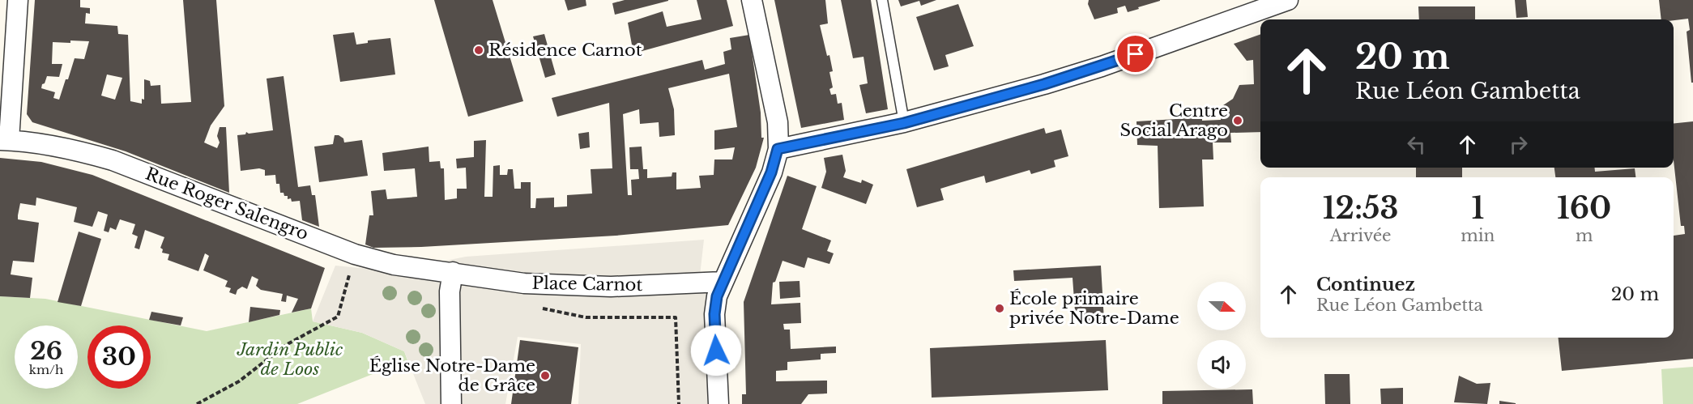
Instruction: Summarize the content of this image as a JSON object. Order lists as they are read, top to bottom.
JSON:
{
  "streets": {
    "street": ["Rue Roger Salengro", "Place Carnot"]
  },
  "crossings": [
    ["Rue Roger Salengro", "Place Carnot"]
  ],
  "parks": ["Jardin Public de Loos"],
  "places": [
    "Résidence Carnot",
    "Centre Social Arago",
    "École primaire privée Notre-Dame",
    "Église Notre-Dame de Grâce"
  ],
  "north": "right",
  "page": {
    "turn": ["20 m", "Rue Léon Gambetta"],
    "eta": [
      "12:53",
      "Arrivée",
      "1",
      "min",
      "160",
      "m"
    ],
    "list": [
      {
        "name": "Continuez",
        "note": "Rue Léon Gambetta",
        "value": "20 m"
      }
    ],
    "speed": "26 km/h",
    "limit": "30"
  }
}
